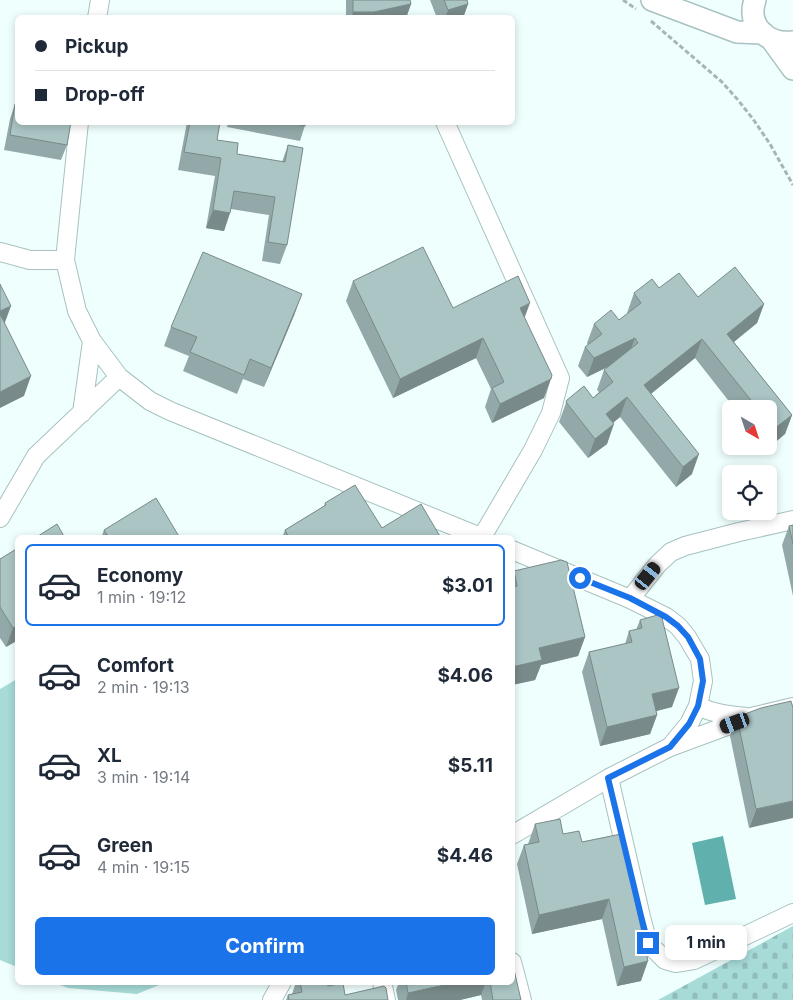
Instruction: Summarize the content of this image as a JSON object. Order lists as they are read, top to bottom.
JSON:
{
  "north": "bottom right",
  "page": {
    "banner": ["Pickup", "Drop-off"],
    "list": [
      {
        "name": "Economy",
        "note": "1 min · 19:12",
        "value": "$3.01"
      },
      {
        "name": "Comfort",
        "note": "2 min · 19:13",
        "value": "$4.06"
      },
      {
        "name": "XL",
        "note": "3 min · 19:14",
        "value": "$5.11"
      },
      {
        "name": "Green",
        "note": "4 min · 19:15",
        "value": "$4.46"
      }
    ],
    "buttons": "Confirm",
    "bubble": "1 min"
  }
}
